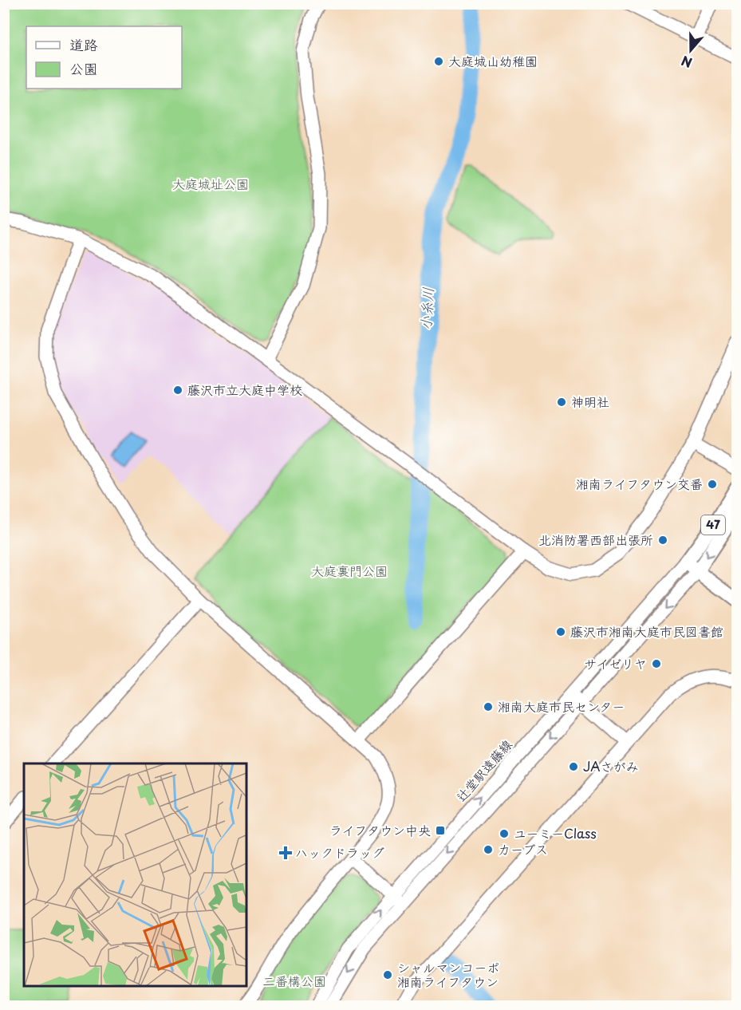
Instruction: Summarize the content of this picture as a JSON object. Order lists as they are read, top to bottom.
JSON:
{
  "streets": {
    "main road": ["47"],
    "street": ["辻堂駅遠藤線"]
  },
  "crossings": [
    ["47", "辻堂駅遠藤線"]
  ],
  "water": ["小糸川"],
  "parks": ["大庭城址公園", "大庭裏門公園", "二番構公園"],
  "places": {
    "other": [
      "大庭城山幼稚園",
      "藤沢市立大庭中学校",
      "神明社",
      "湘南ライフタウン交番",
      "北消防署西部出張所",
      "藤沢市湘南大庭市民図書館",
      "サイゼリヤ",
      "湘南大庭市民センター",
      "JAさがみ",
      "ユーミーClass",
      "カーブス",
      "シャルマンコーポ 湘南ライフタウン"
    ],
    "transit": ["ライフタウン中央"],
    "health": ["ハックドラッグ"]
  },
  "legend": ["道路", "公園"],
  "north": "bottom"
}
